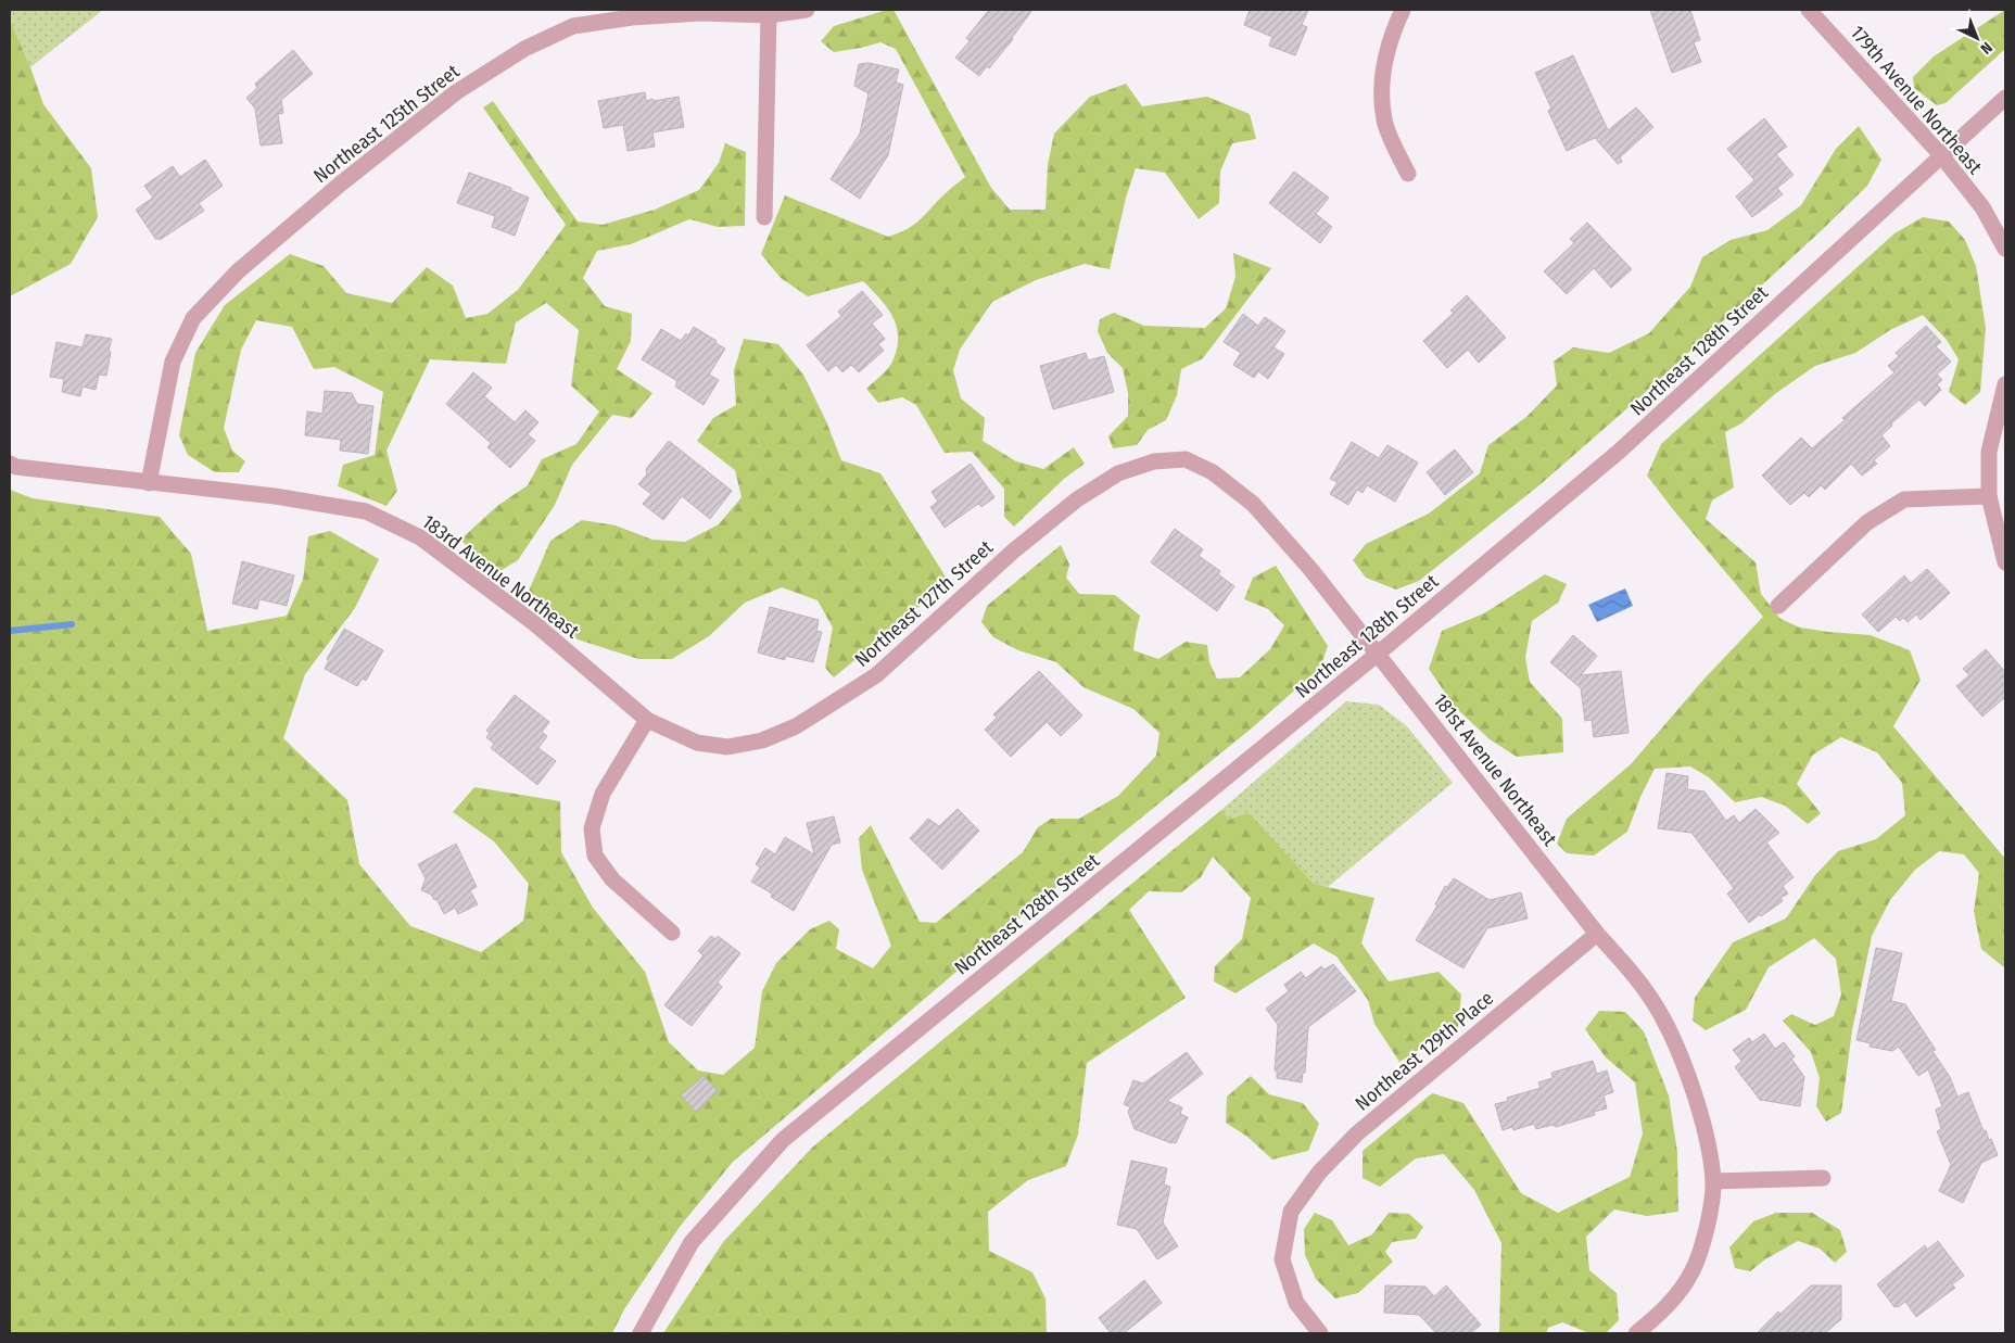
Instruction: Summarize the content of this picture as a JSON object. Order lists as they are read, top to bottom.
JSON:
{
  "streets": {
    "street": [
      "179th Avenue Northeast",
      "Northeast 125th Street",
      "Northeast 128th Street",
      "183rd Avenue Northeast",
      "Northeast 127th Street",
      "181st Avenue Northeast",
      "Northeast 129th Place"
    ]
  },
  "crossings": [
    ["179th Avenue Northeast", "Northeast 128th Street"],
    ["Northeast 125th Street", "183rd Avenue Northeast"],
    ["Northeast 128th Street", "181st Avenue Northeast"],
    ["183rd Avenue Northeast", "Northeast 127th Street"],
    ["Northeast 127th Street", "181st Avenue Northeast"],
    ["181st Avenue Northeast", "Northeast 129th Place"]
  ],
  "north": "bottom right"
}
